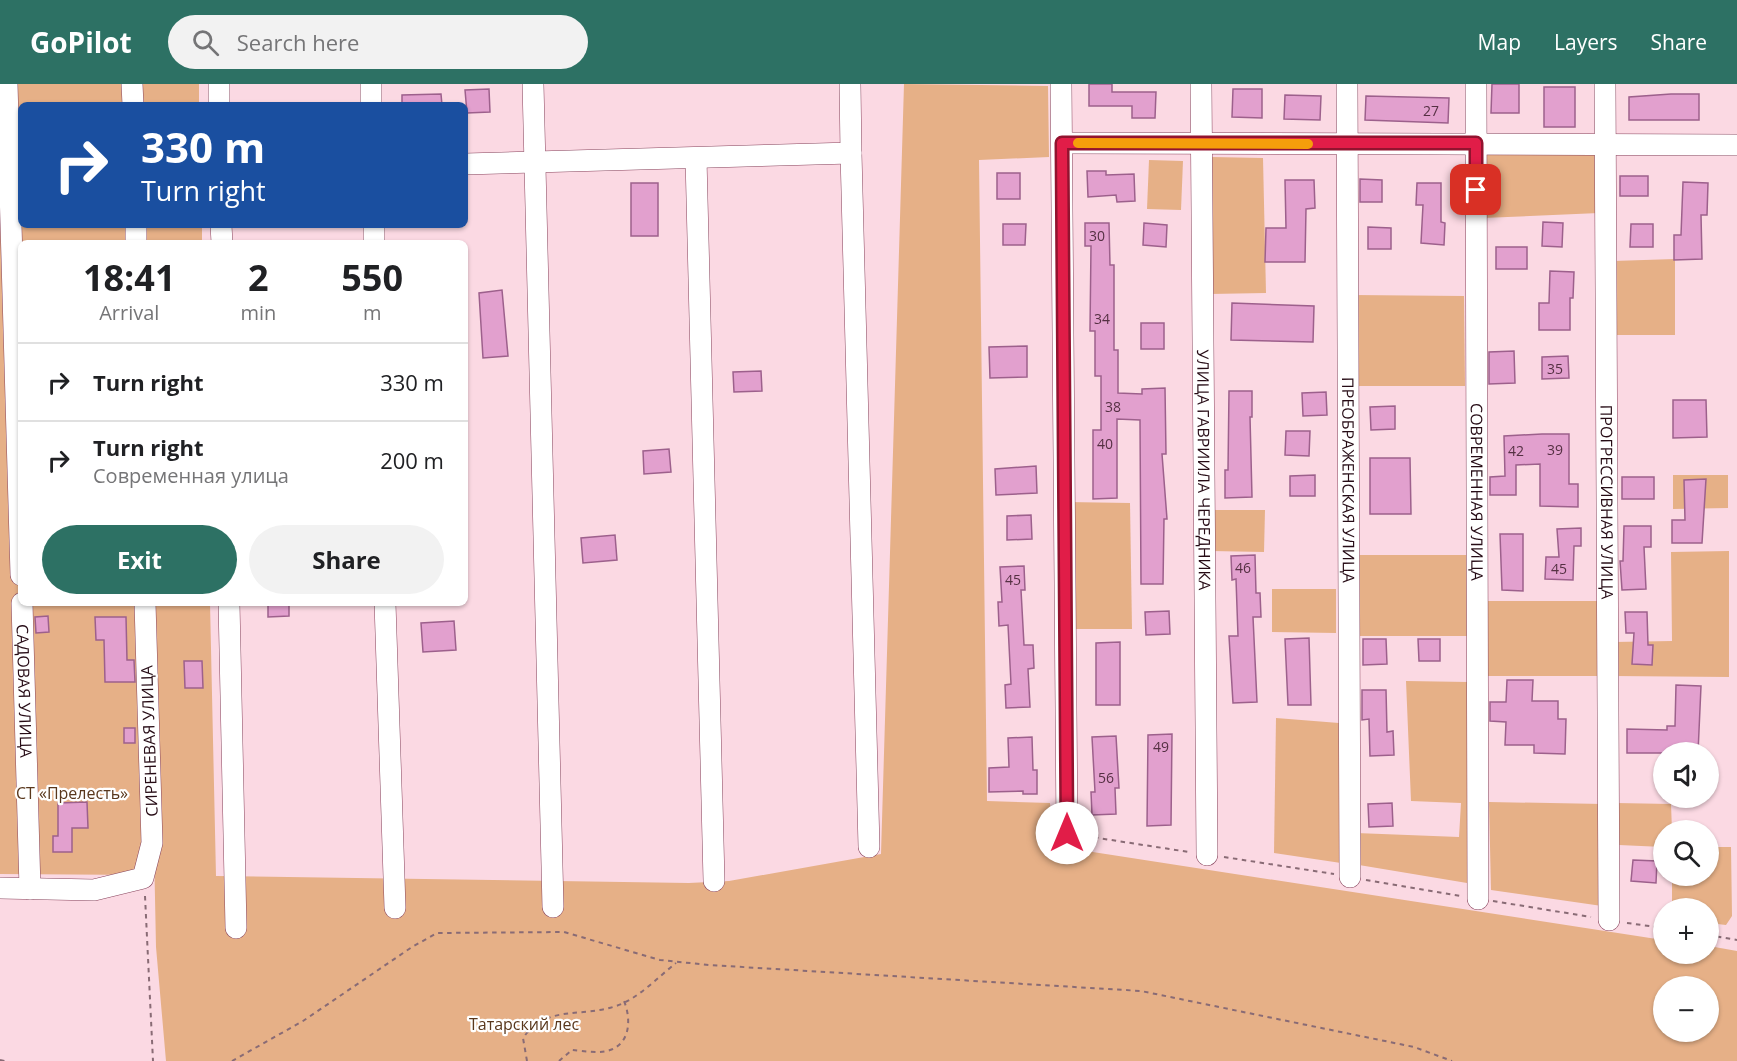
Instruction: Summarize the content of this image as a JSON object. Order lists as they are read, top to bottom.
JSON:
{
  "streets": {
    "street": [
      "УЛИЦА ГАВРИИЛА ЧЕРЕДНИКА",
      "ПРЕОБРАЖЕНСКАЯ УЛИЦА",
      "СОВРЕМЕННАЯ УЛИЦА",
      "ПРОГРЕССИВНАЯ УЛИЦА",
      "САДОВАЯ УЛИЦА",
      "СИРЕНЕВАЯ УЛИЦА"
    ]
  },
  "parks": ["СТ «Прелесть»", "Татарский лес"],
  "house_numbers": [
    "27",
    "30",
    "34",
    "35",
    "38",
    "40",
    "39",
    "42",
    "46",
    "45",
    "45",
    "49",
    "56"
  ],
  "page": {
    "header": "GoPilot",
    "search": "Search here",
    "nav": ["Map", "Layers", "Share"],
    "turn": ["330 m", "Turn right"],
    "eta": [
      "18:41",
      "Arrival",
      "2",
      "min",
      "550",
      "m"
    ],
    "list": [
      {
        "name": "Turn right",
        "value": "330 m"
      },
      {
        "name": "Turn right",
        "note": "Современная улица",
        "value": "200 m"
      }
    ],
    "buttons": ["Exit", "Share"],
    "map_buttons": ["+", "−"]
  }
}
